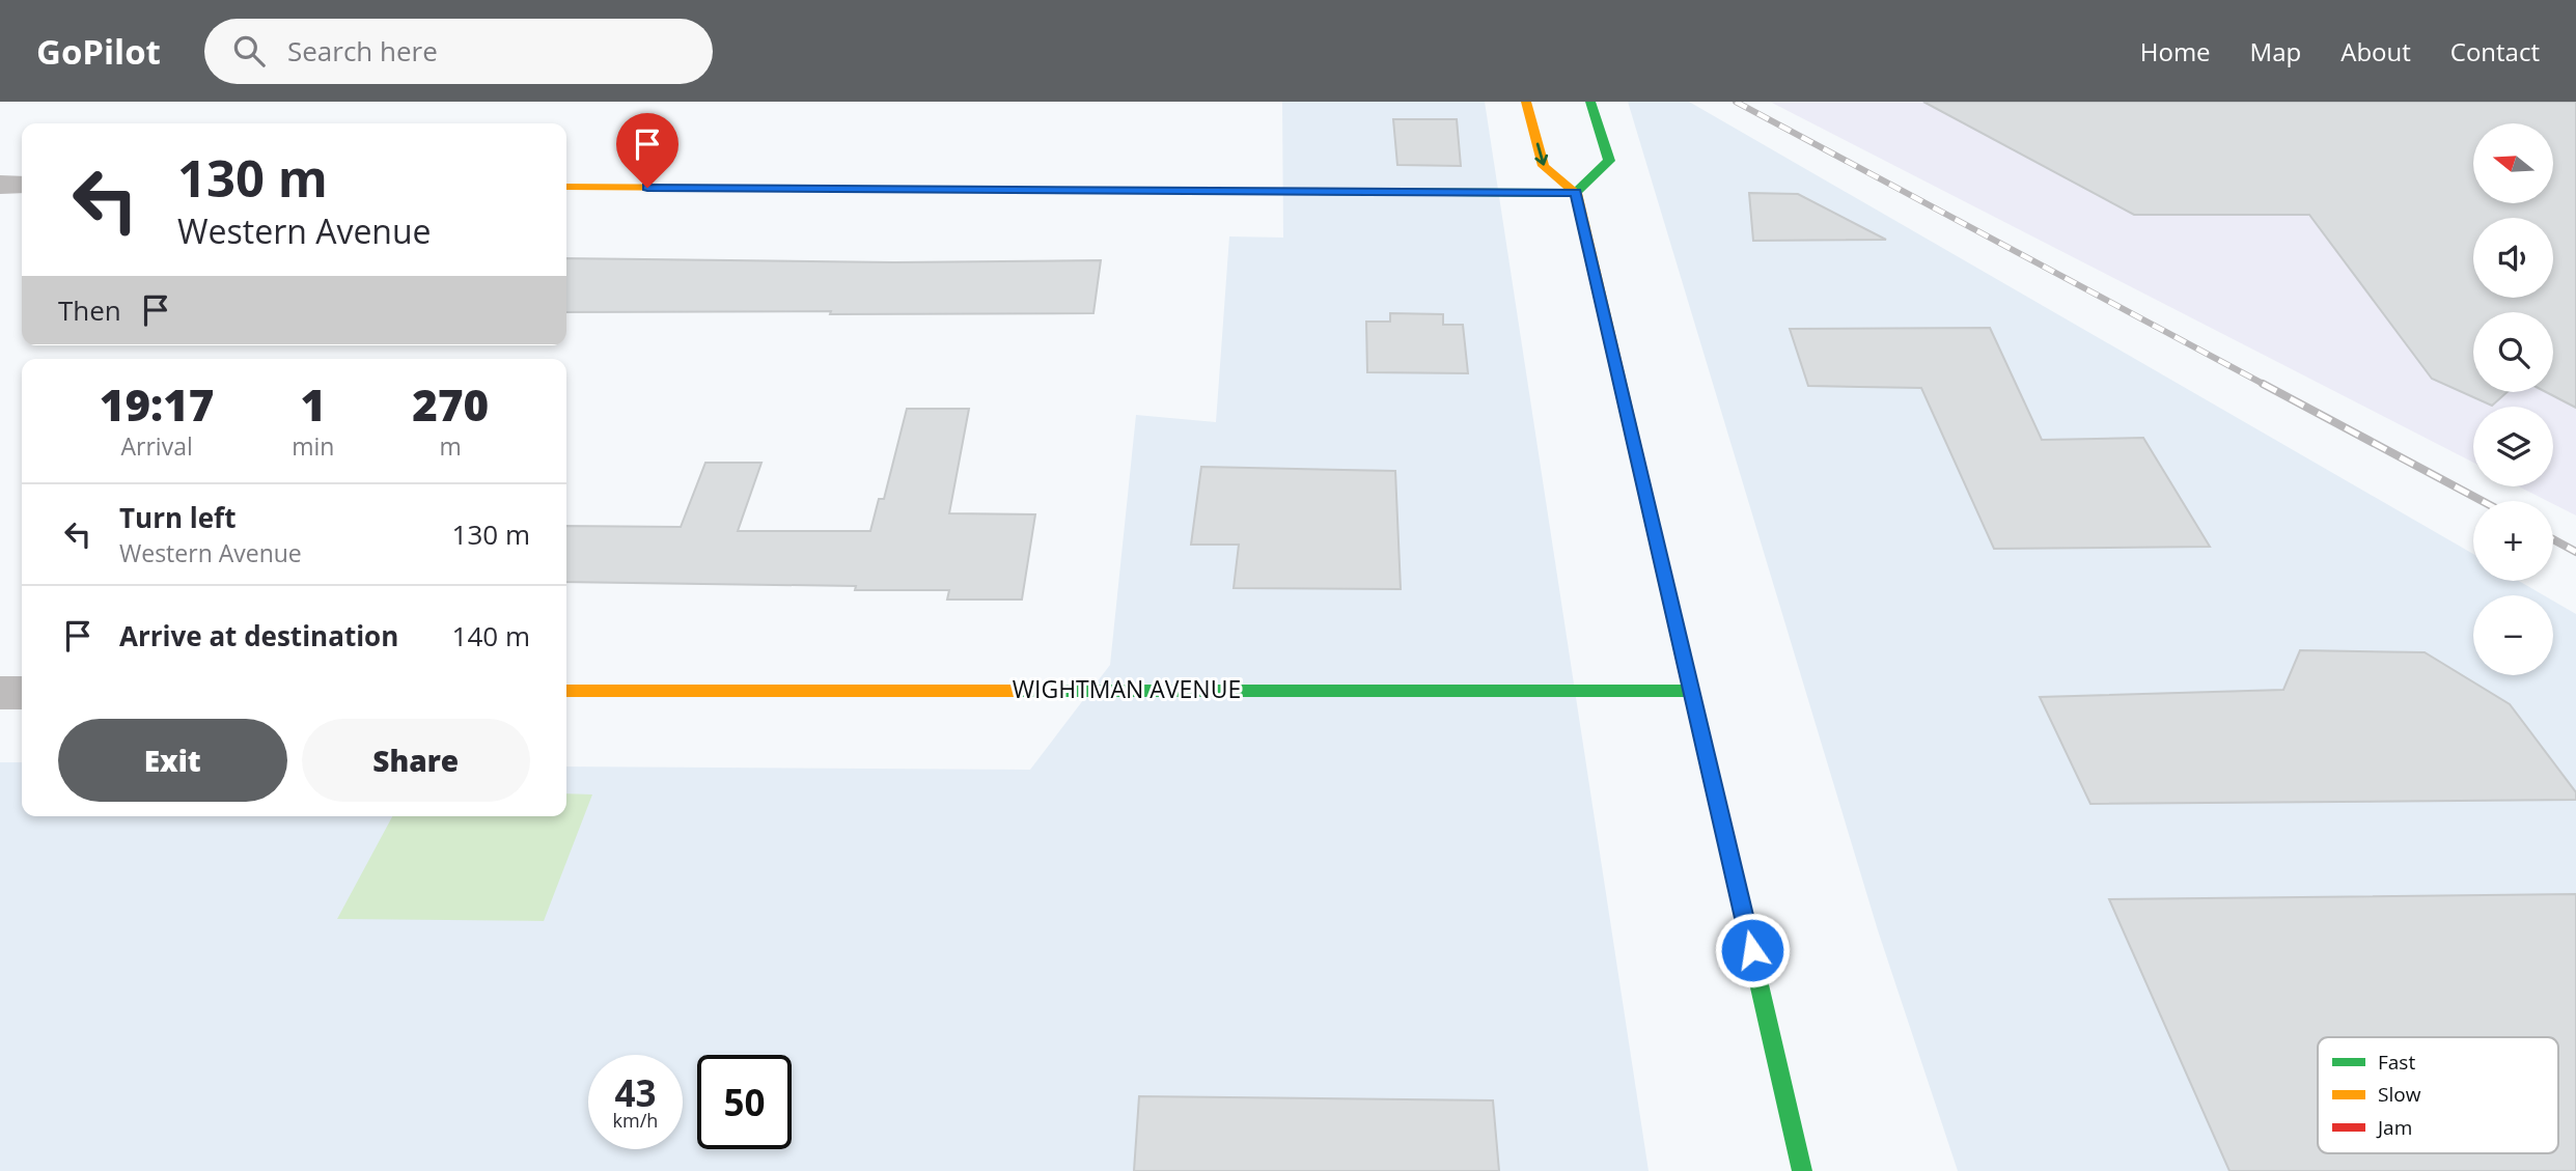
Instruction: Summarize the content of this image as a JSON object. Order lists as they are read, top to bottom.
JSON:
{
  "streets": {
    "street": ["WIGHTMAN AVENUE"]
  },
  "legend": ["Fast", "Slow", "Jam"],
  "north": "left",
  "page": {
    "header": "GoPilot",
    "search": "Search here",
    "nav": [
      "Home",
      "Map",
      "About",
      "Contact"
    ],
    "map_buttons": ["+", "−"],
    "turn": ["130 m", "Western Avenue"],
    "then": "Then",
    "eta": [
      "19:17",
      "Arrival",
      "1",
      "min",
      "270",
      "m"
    ],
    "list": [
      {
        "name": "Turn left",
        "note": "Western Avenue",
        "value": "130 m"
      },
      {
        "name": "Arrive at destination",
        "value": "140 m"
      }
    ],
    "buttons": ["Exit", "Share"],
    "speed": "43 km/h",
    "limit": "50"
  }
}
